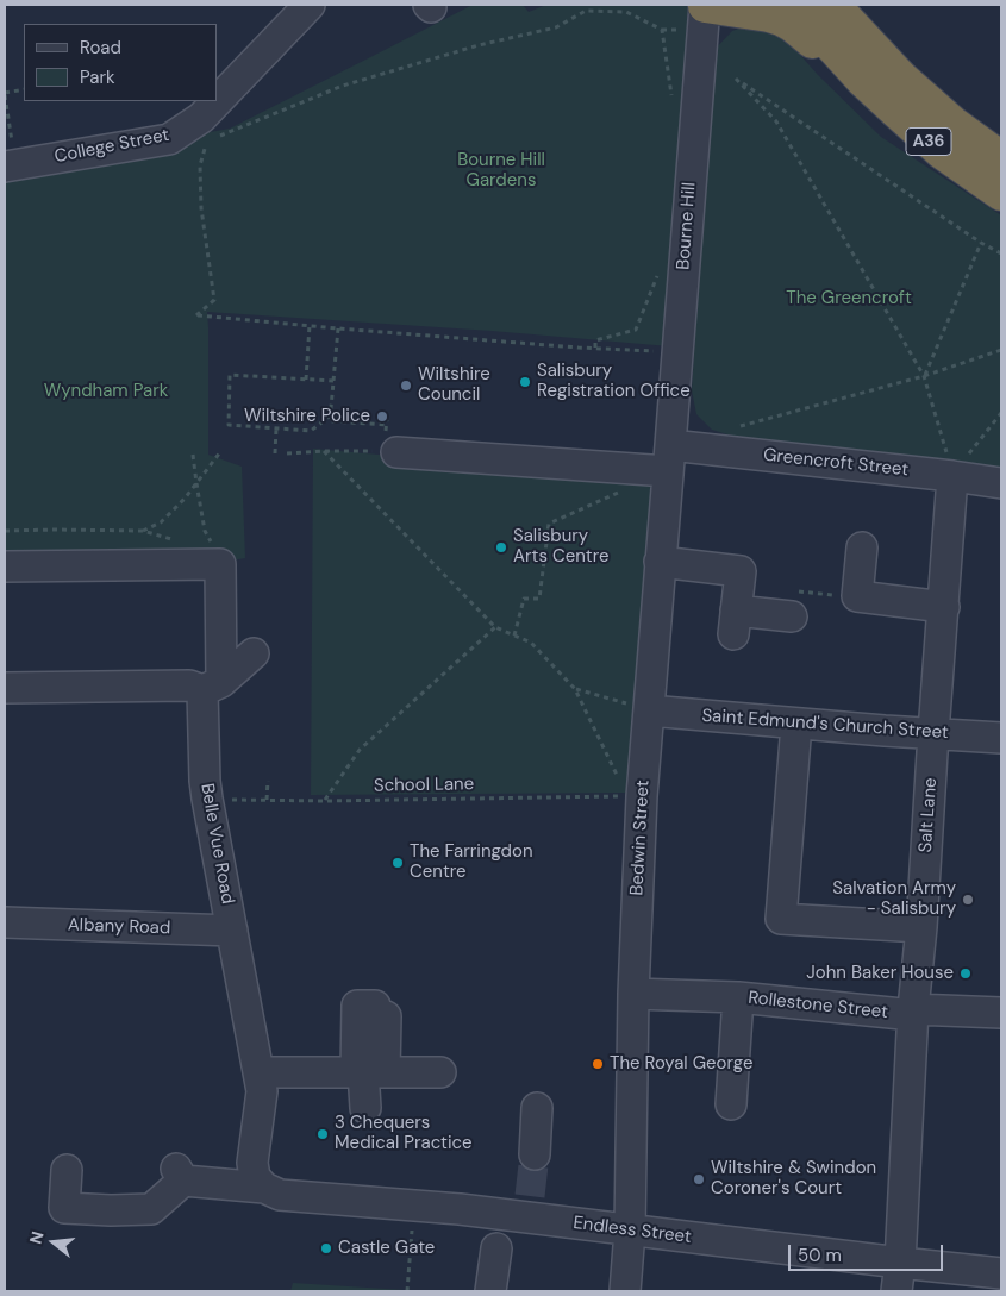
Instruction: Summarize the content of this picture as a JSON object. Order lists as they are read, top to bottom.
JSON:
{
  "streets": {
    "highway": ["A36"],
    "street": [
      "College Street",
      "Bourne Hill",
      "Greencroft Street",
      "Saint Edmund's Church Street",
      "Salt Lane",
      "Bedwin Street",
      "Belle Vue Road",
      "Albany Road",
      "Rollestone Street",
      "Endless Street"
    ],
    "path": ["School Lane"]
  },
  "crossings": [
    ["Bourne Hill", "Greencroft Street"],
    ["Bourne Hill", "Bedwin Street"],
    ["Greencroft Street", "Salt Lane"],
    ["Greencroft Street", "Bedwin Street"],
    ["Saint Edmund's Church Street", "Salt Lane"],
    ["Saint Edmund's Church Street", "Bedwin Street"],
    ["School Lane", "Bedwin Street"],
    ["School Lane", "Belle Vue Road"],
    ["Salt Lane", "Rollestone Street"],
    ["Salt Lane", "Endless Street"],
    ["Bedwin Street", "Rollestone Street"],
    ["Bedwin Street", "Endless Street"],
    ["Belle Vue Road", "Albany Road"],
    ["Belle Vue Road", "Endless Street"]
  ],
  "parks": ["Bourne Hill Gardens", "The Greencroft", "Wyndham Park"],
  "places": [
    "Salisbury Registration Office",
    "Wiltshire Council",
    "Wiltshire Police",
    "Salisbury Arts Centre",
    "The Farringdon Centre",
    "Salvation Army - Salisbury",
    "John Baker House",
    "The Royal George",
    "3 Chequers Medical Practice",
    "Wiltshire & Swindon Coroner's Court",
    "Castle Gate"
  ],
  "legend": ["Road", "Park"],
  "scale_bar": "50 m",
  "north": "left"
}
